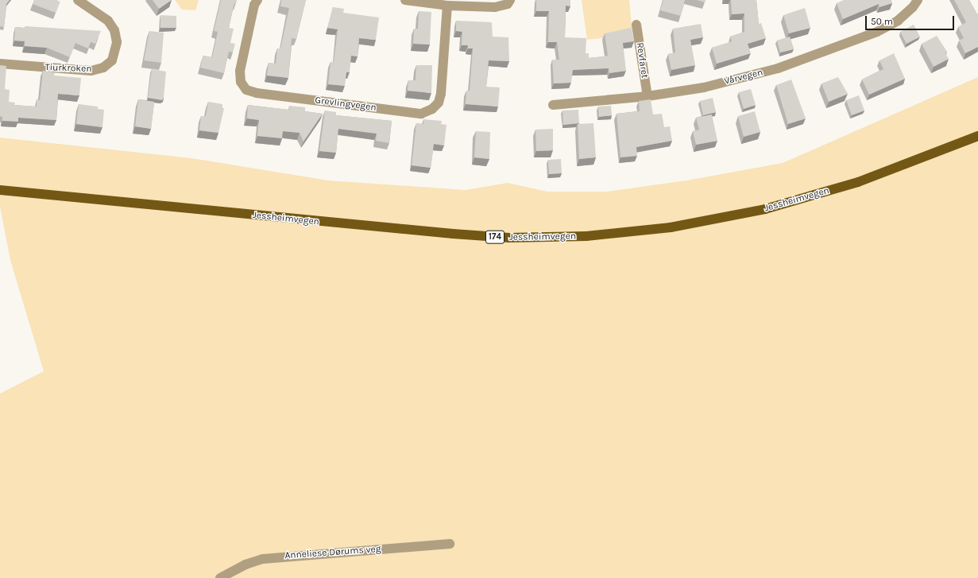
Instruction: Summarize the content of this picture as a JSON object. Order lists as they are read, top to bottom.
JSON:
{
  "streets": {
    "main road": ["Jessheimvegen", "174"],
    "street": [
      "Revfaret",
      "Tiurkroken",
      "Vårvegen",
      "Grevlingvegen",
      "Anneliese Dørums veg"
    ]
  },
  "crossings": [
    ["Revfaret", "Vårvegen"]
  ],
  "scale_bar": "50 m"
}
